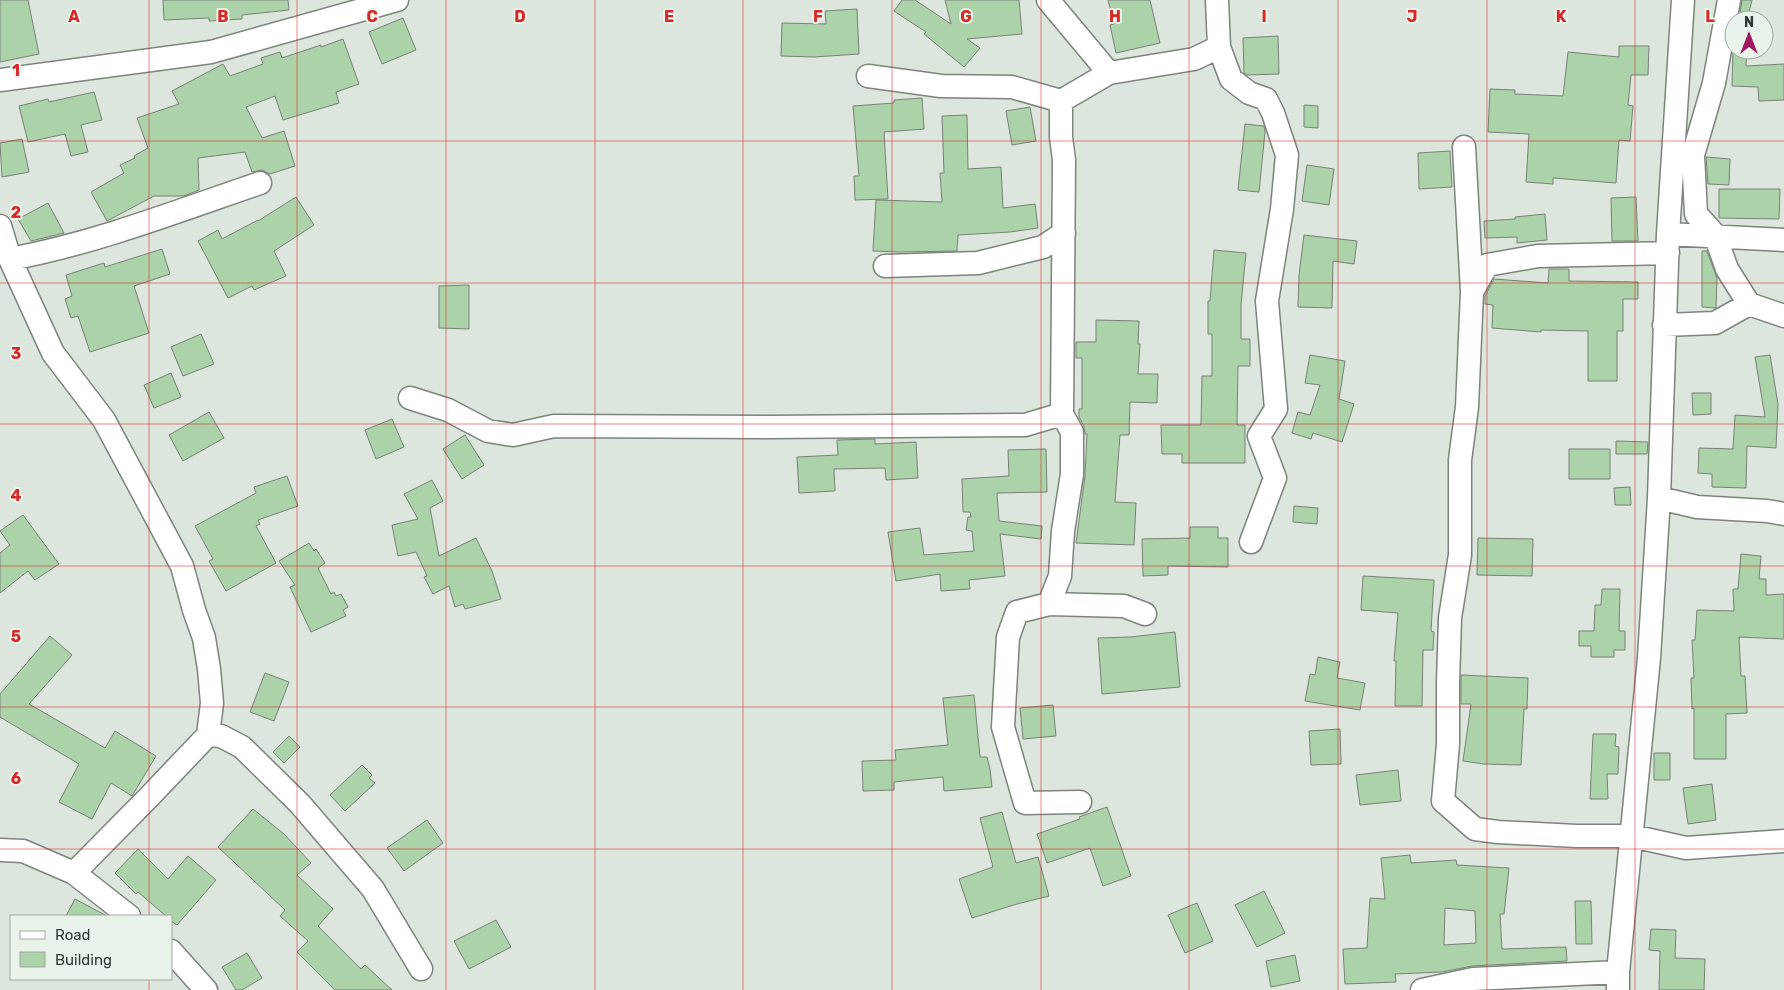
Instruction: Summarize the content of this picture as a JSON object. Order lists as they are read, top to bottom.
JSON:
{
  "legend": ["Road", "Building"],
  "north": "top",
  "grid": {
    "columns": [
      "A",
      "B",
      "C",
      "D",
      "E",
      "F",
      "G",
      "H",
      "I",
      "J",
      "K",
      "L"
    ],
    "rows": [
      "1",
      "2",
      "3",
      "4",
      "5",
      "6"
    ]
  }
}
